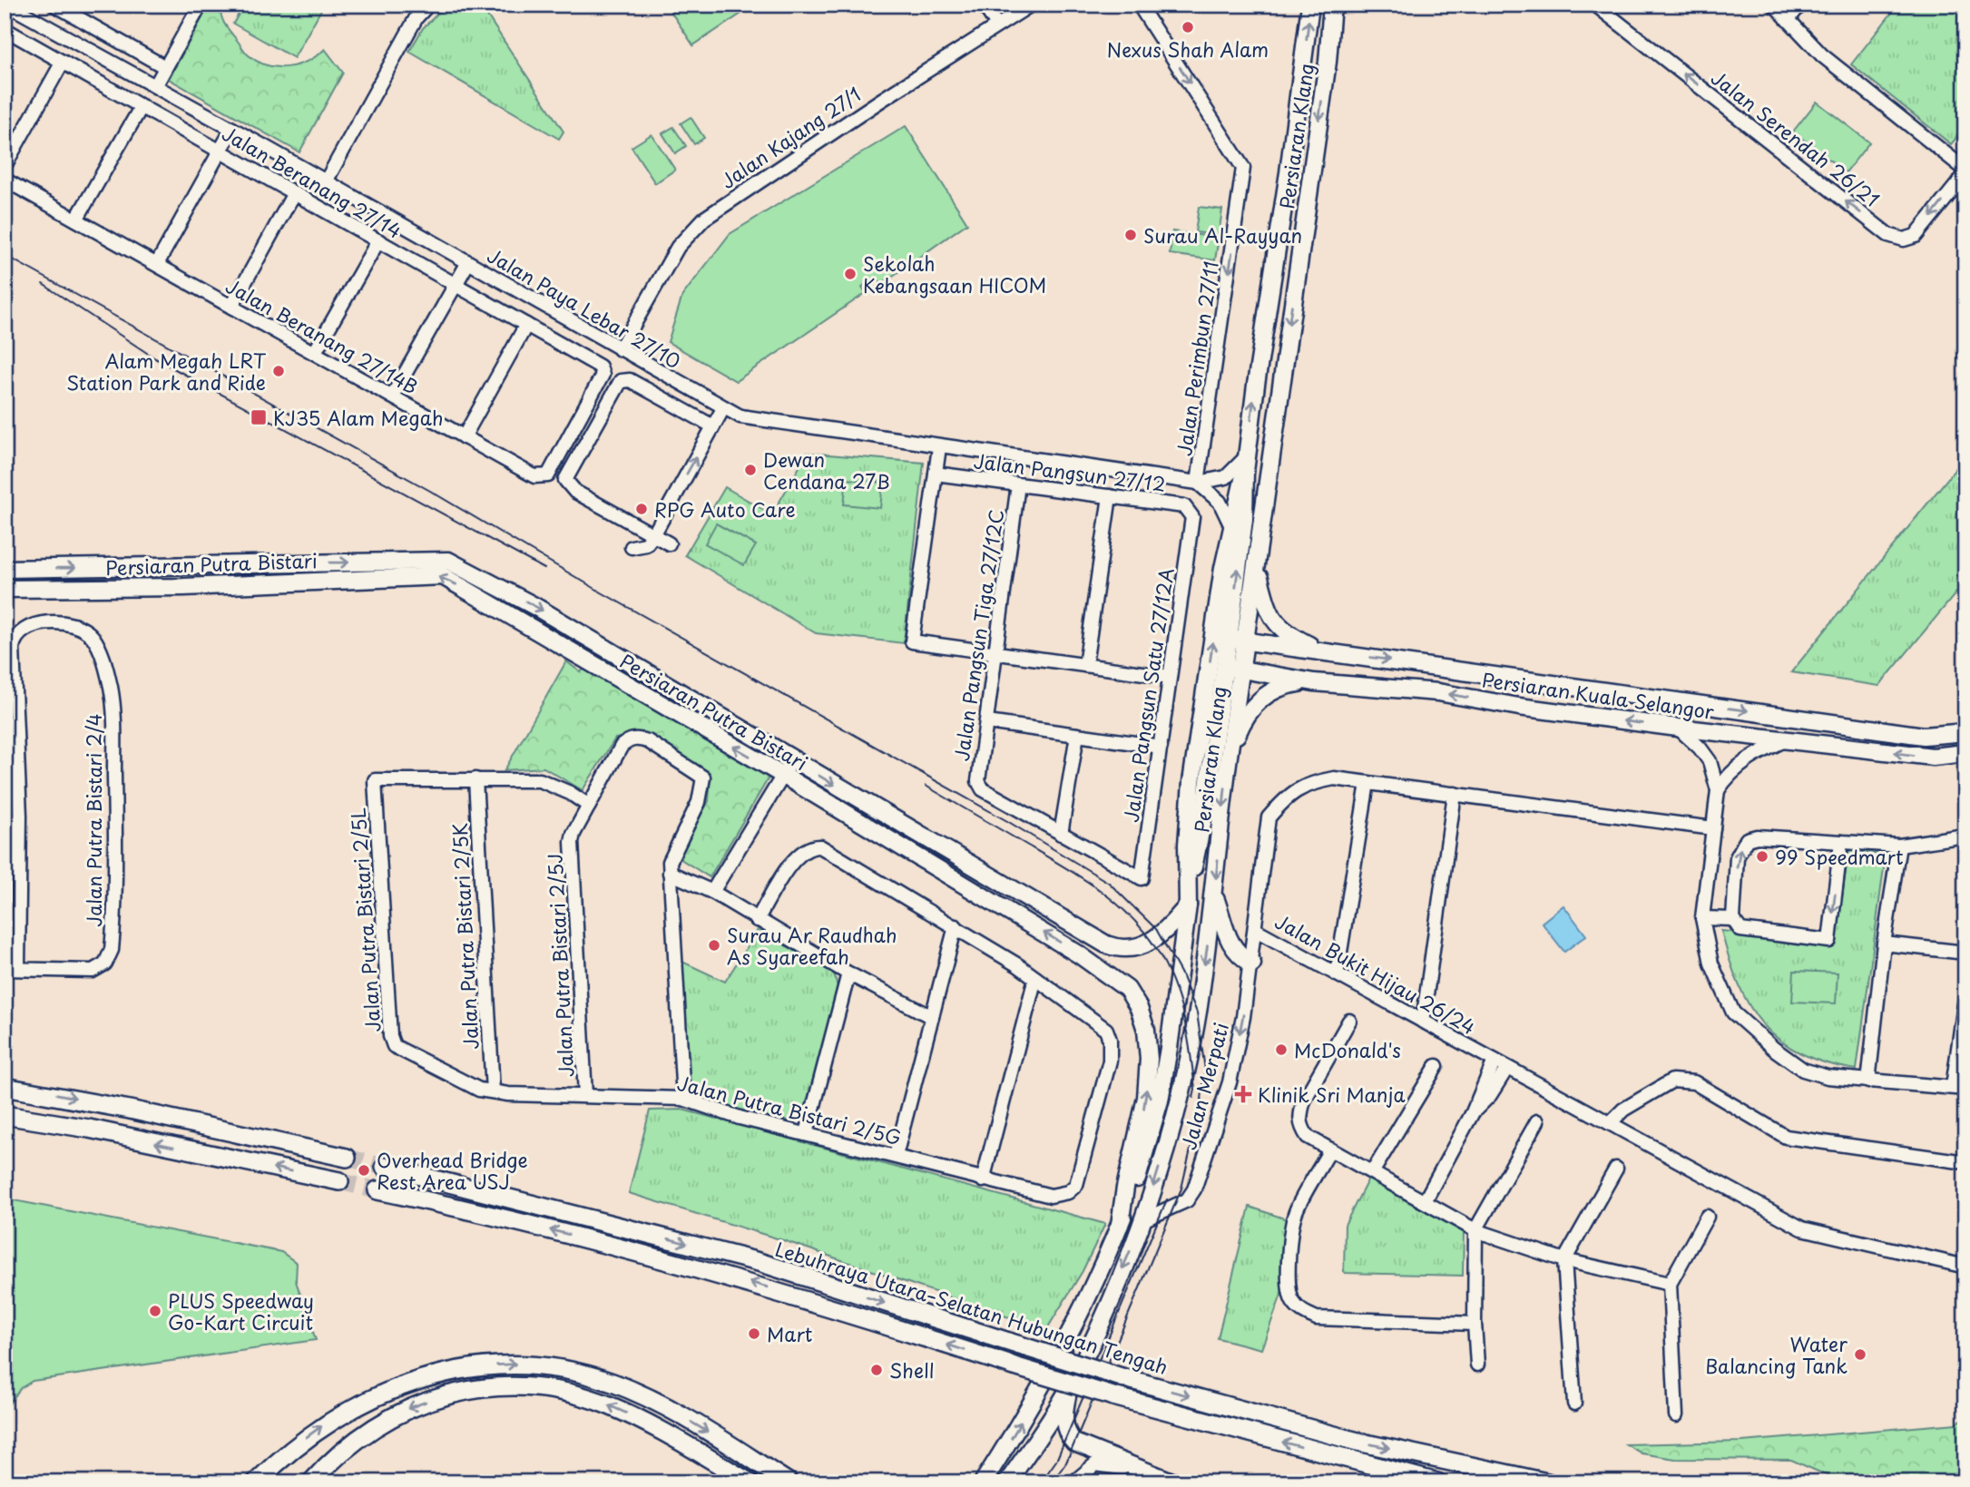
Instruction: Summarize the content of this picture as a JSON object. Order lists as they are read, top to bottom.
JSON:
{
  "streets": {
    "highway": ["Lebuhraya Utara–Selatan Hubungan Tengah"],
    "main road": ["Persiaran Klang", "Persiaran Putra Bistari", "Persiaran Kuala Selangor"],
    "street": [
      "Jalan Kajang 27/1",
      "Jalan Serendah 26/21",
      "Jalan Beranang 27/14",
      "Jalan Paya Lebar 27/10",
      "Jalan Beranang 27/14B",
      "Jalan Perimbun 27/11",
      "Jalan Pangsun 27/12",
      "Jalan Pangsun Tiga 27/12C",
      "Jalan Pangsun Satu 27/12A",
      "Jalan Putra Bistari 2/4",
      "Jalan Putra Bistari 2/5L",
      "Jalan Putra Bistari 2/5K",
      "Jalan Putra Bistari 2/5J",
      "Jalan Bukit Hijau 26/24",
      "Jalan Merpati",
      "Jalan Putra Bistari 2/5G"
    ]
  },
  "crossings": [
    ["Persiaran Klang", "Jalan Paya Lebar 27/10"],
    ["Persiaran Klang", "Persiaran Putra Bistari"],
    ["Persiaran Klang", "Persiaran Kuala Selangor"],
    ["Persiaran Klang", "Jalan Merpati"],
    ["Jalan Kajang 27/1", "Jalan Paya Lebar 27/10"],
    ["Jalan Beranang 27/14", "Jalan Beranang 27/14B"],
    ["Jalan Paya Lebar 27/10", "Jalan Perimbun 27/11"],
    ["Jalan Pangsun 27/12", "Jalan Pangsun Tiga 27/12C"],
    ["Jalan Pangsun 27/12", "Jalan Pangsun Satu 27/12A"],
    ["Jalan Pangsun Tiga 27/12C", "Jalan Pangsun Satu 27/12A"],
    ["Jalan Putra Bistari 2/5L", "Jalan Putra Bistari 2/5K"],
    ["Jalan Putra Bistari 2/5L", "Jalan Putra Bistari 2/5G"],
    ["Jalan Putra Bistari 2/5K", "Jalan Putra Bistari 2/5G"],
    ["Jalan Putra Bistari 2/5J", "Jalan Putra Bistari 2/5G"],
    ["Jalan Bukit Hijau 26/24", "Jalan Merpati"]
  ],
  "one_way": ["Jalan Perimbun 27/11", "Jalan Merpati"],
  "places": {
    "other": [
      "Nexus Shah Alam",
      "Surau Al-Rayyan",
      "Sekolah Kebangsaan HICOM",
      "Alam Megah LRT Station Park and Ride",
      "Dewan Cendana 27B",
      "RPG Auto Care",
      "99 Speedmart",
      "Surau Ar Raudhah As Syareefah",
      "McDonald's",
      "Overhead Bridge Rest Area USJ",
      "PLUS Speedway Go-Kart Circuit",
      "Mart",
      "Water Balancing Tank",
      "Shell"
    ],
    "transit": ["KJ35 Alam Megah"],
    "health": ["Klinik Sri Manja"]
  }
}
